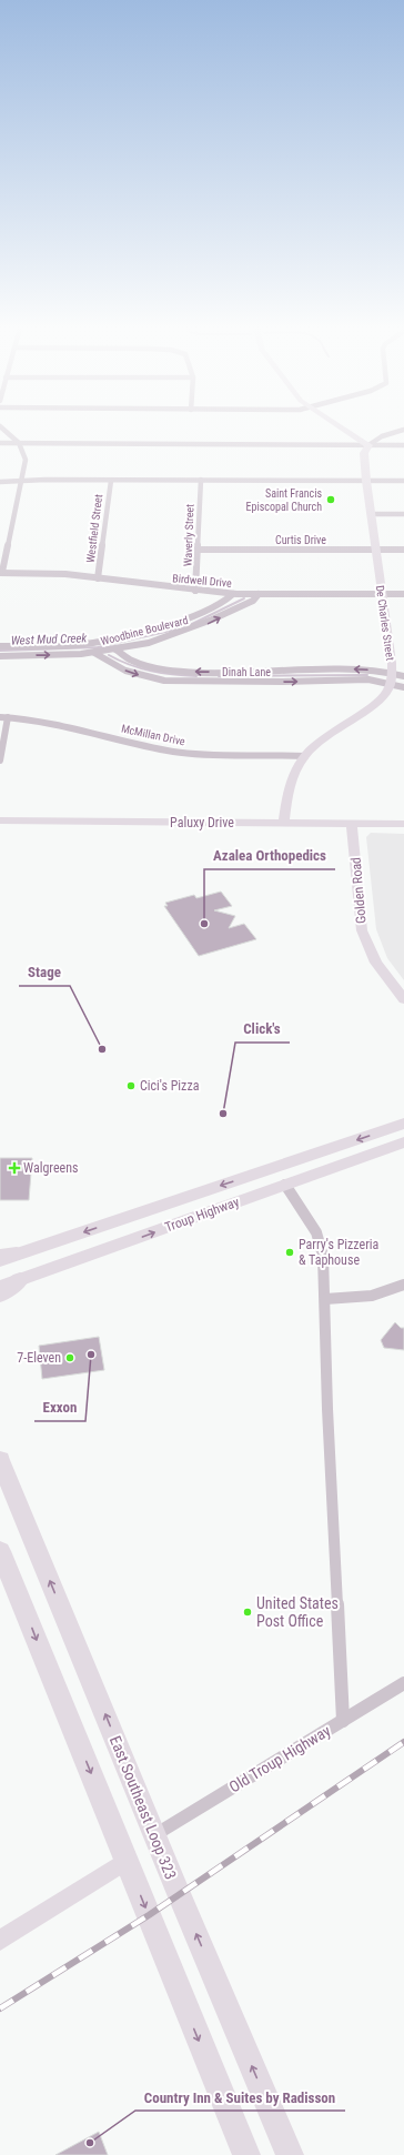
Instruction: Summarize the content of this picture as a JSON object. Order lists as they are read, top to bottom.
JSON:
{
  "streets": {
    "highway": ["East Southeast Loop 323"],
    "main road": ["Troup Highway"],
    "street": [
      "Westfield Street",
      "Waverly Street",
      "Curtis Drive",
      "Birdwell Drive",
      "De Charles Street",
      "Woodbine Boulevard",
      "Dinah Lane",
      "McMillan Drive",
      "Paluxy Drive",
      "Golden Road",
      "Old Troup Highway"
    ]
  },
  "crossings": [
    ["Westfield Street", "Birdwell Drive"],
    ["Waverly Street", "Curtis Drive"],
    ["Waverly Street", "Birdwell Drive"],
    ["Curtis Drive", "De Charles Street"],
    ["Birdwell Drive", "De Charles Street"],
    ["Birdwell Drive", "Woodbine Boulevard"],
    ["De Charles Street", "Dinah Lane"],
    ["De Charles Street", "McMillan Drive"],
    ["De Charles Street", "Paluxy Drive"],
    ["Woodbine Boulevard", "Dinah Lane"],
    ["Paluxy Drive", "Golden Road"],
    ["Old Troup Highway", "East Southeast Loop 323"]
  ],
  "water": ["West Mud Creek"],
  "places": {
    "other": [
      "Saint Francis Episcopal Church",
      "Azalea Orthopedics",
      "Stage",
      "Cici's Pizza",
      "Click's",
      "Parry's Pizzeria & Taphouse",
      "Exxon",
      "7-Eleven",
      "United States Post Office",
      "Country Inn & Suites by Radisson"
    ],
    "health": ["Walgreens"]
  }
}
